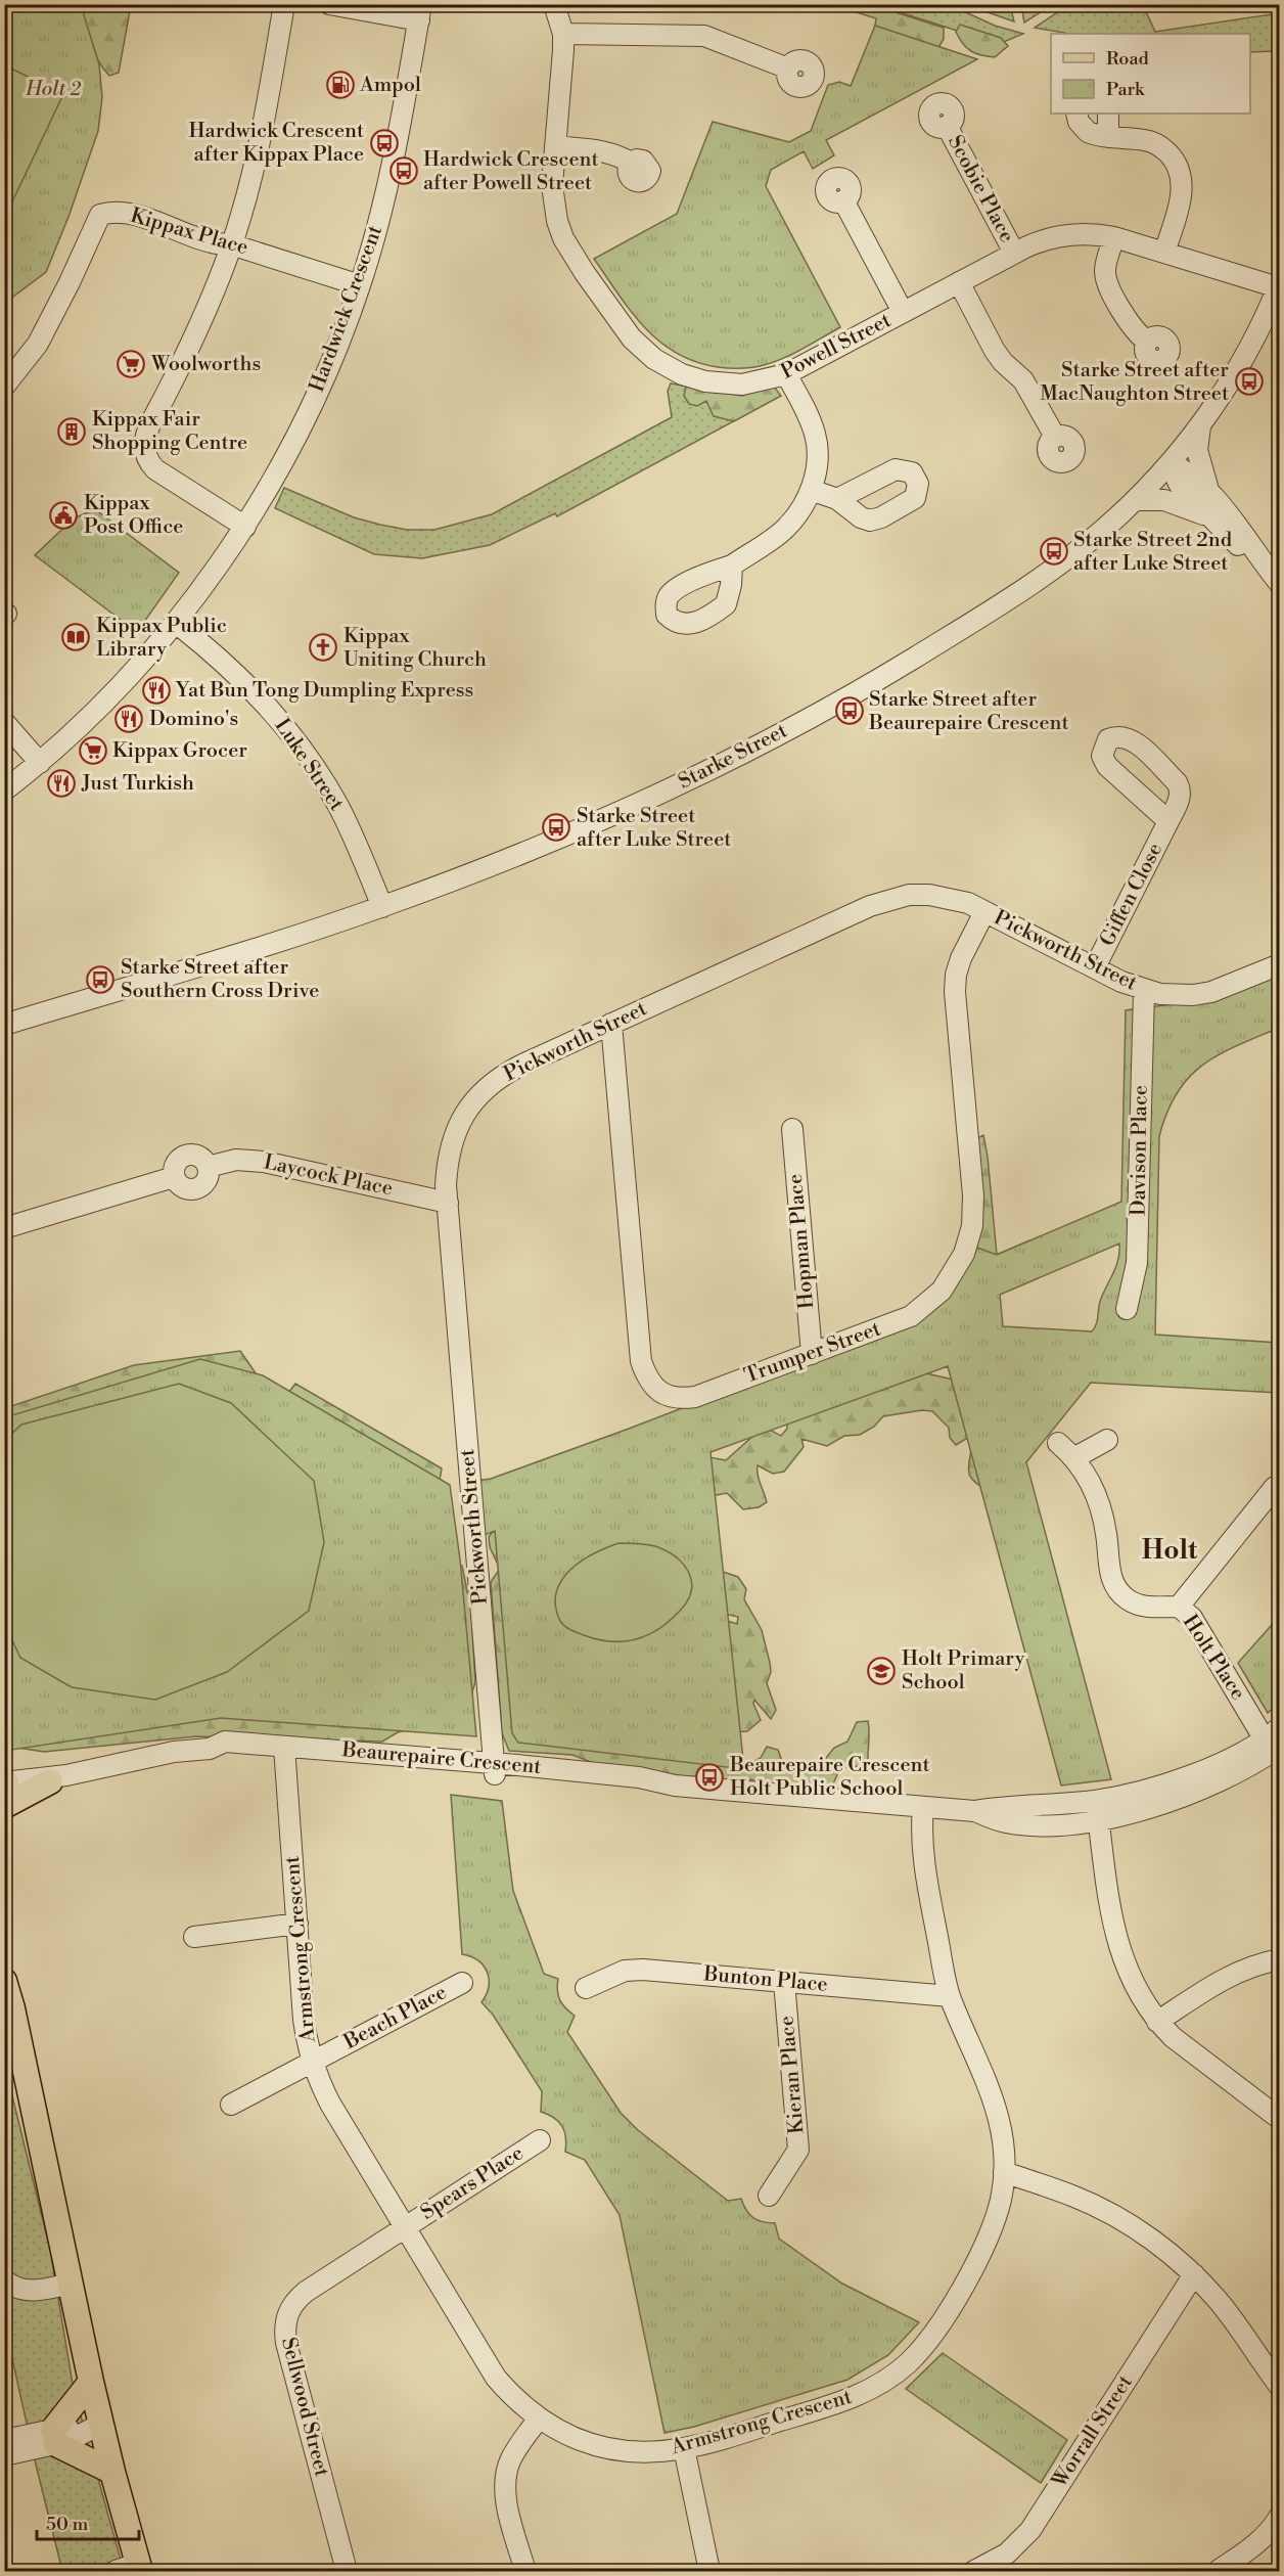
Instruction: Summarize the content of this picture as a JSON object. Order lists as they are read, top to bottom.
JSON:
{
  "streets": {
    "street": [
      "Scobie Place",
      "Kippax Place",
      "Hardwick Crescent",
      "Powell Street",
      "Starke Street",
      "Luke Street",
      "Giffen Close",
      "Pickworth Street",
      "Davison Place",
      "Laycock Place",
      "Hopman Place",
      "Trumper Street",
      "Holt Place",
      "Beaurepaire Crescent",
      "Armstrong Crescent",
      "Bunton Place",
      "Beach Place",
      "Kieran Place",
      "Spears Place",
      "Sellwood Street",
      "Worrall Street"
    ]
  },
  "crossings": [
    ["Scobie Place", "Powell Street"],
    ["Kippax Place", "Hardwick Crescent"],
    ["Hardwick Crescent", "Luke Street"],
    ["Powell Street", "Starke Street"],
    ["Starke Street", "Luke Street"],
    ["Giffen Close", "Pickworth Street"],
    ["Pickworth Street", "Davison Place"],
    ["Pickworth Street", "Laycock Place"],
    ["Pickworth Street", "Trumper Street"],
    ["Pickworth Street", "Beaurepaire Crescent"],
    ["Hopman Place", "Trumper Street"],
    ["Holt Place", "Beaurepaire Crescent"],
    ["Beaurepaire Crescent", "Armstrong Crescent"],
    ["Armstrong Crescent", "Bunton Place"],
    ["Armstrong Crescent", "Beach Place"],
    ["Armstrong Crescent", "Spears Place"],
    ["Armstrong Crescent", "Sellwood Street"],
    ["Bunton Place", "Kieran Place"],
    ["Spears Place", "Sellwood Street"]
  ],
  "districts": ["Holt"],
  "parks": ["Holt 2"],
  "places": {
    "fuel station": ["Ampol"],
    "bus stop": [
      "Hardwick Crescent after Kippax Place",
      "Hardwick Crescent after Powell Street",
      "Starke Street after MacNaughton Street",
      "Starke Street 2nd after Luke Street",
      "Starke Street after Beaurepaire Crescent",
      "Starke Street after Luke Street",
      "Starke Street after Southern Cross Drive",
      "Beaurepaire Crescent Holt Public School"
    ],
    "supermarket": ["Woolworths", "Kippax Grocer"],
    "building": ["Kippax Fair Shopping Centre"],
    "public building": ["Kippax Post Office"],
    "library": ["Kippax Public Library"],
    "church": ["Kippax Uniting Church"],
    "restaurant": ["Yat Bun Tong Dumpling Express", "Domino's", "Just Turkish"],
    "school or university": ["Holt Primary School"]
  },
  "legend": ["Road", "Park"],
  "scale_bar": "50 m"
}
